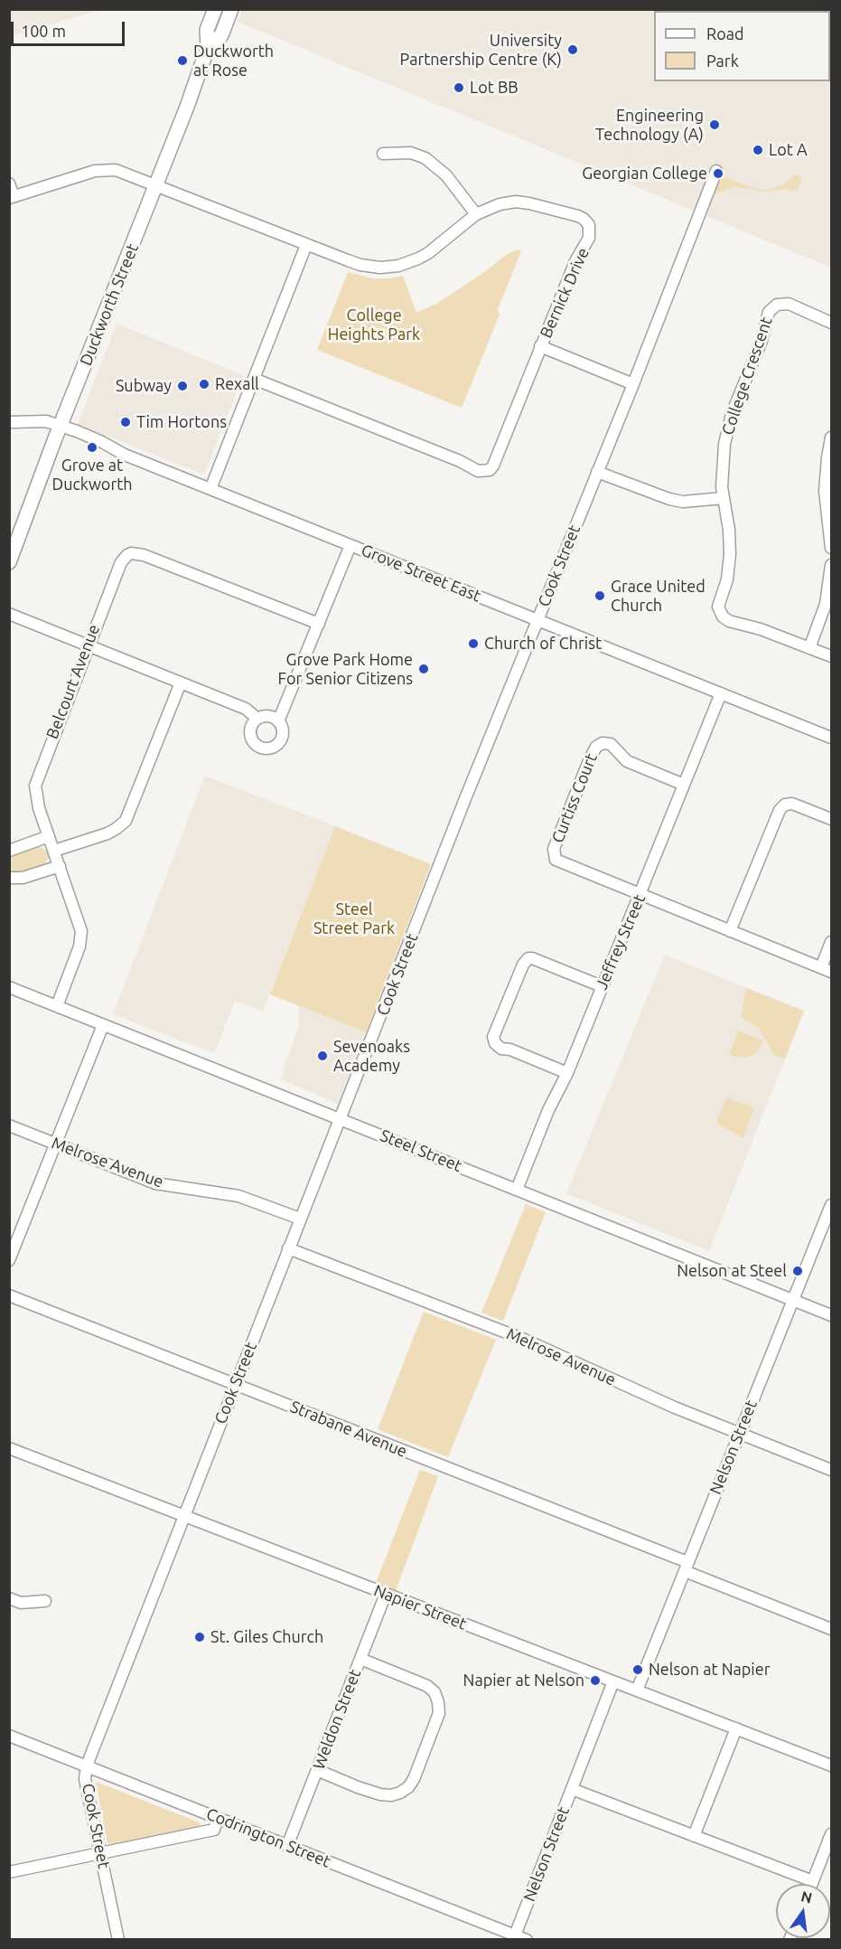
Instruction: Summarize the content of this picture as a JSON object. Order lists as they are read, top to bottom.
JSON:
{
  "streets": {
    "main road": ["Duckworth Street"],
    "street": [
      "Bernick Drive",
      "College Crescent",
      "Cook Street",
      "Grove Street East",
      "Belcourt Avenue",
      "Curtiss Court",
      "Jeffrey Street",
      "Steel Street",
      "Melrose Avenue",
      "Strabane Avenue",
      "Nelson Street",
      "Napier Street",
      "Weldon Street",
      "Codrington Street"
    ]
  },
  "crossings": [
    ["Bernick Drive", "Duckworth Street"],
    ["Duckworth Street", "Grove Street East"],
    ["Cook Street", "Grove Street East"],
    ["Cook Street", "Steel Street"],
    ["Cook Street", "Melrose Avenue"],
    ["Cook Street", "Strabane Avenue"],
    ["Cook Street", "Napier Street"],
    ["Cook Street", "Codrington Street"],
    ["Grove Street East", "Jeffrey Street"],
    ["Belcourt Avenue", "Steel Street"],
    ["Curtiss Court", "Jeffrey Street"],
    ["Jeffrey Street", "Steel Street"],
    ["Steel Street", "Nelson Street"],
    ["Melrose Avenue", "Nelson Street"],
    ["Strabane Avenue", "Nelson Street"],
    ["Nelson Street", "Napier Street"],
    ["Nelson Street", "Codrington Street"],
    ["Napier Street", "Weldon Street"],
    ["Weldon Street", "Codrington Street"]
  ],
  "parks": ["College Heights Park", "Steel Street Park"],
  "places": [
    "University Partnership Centre (K)",
    "Duckworth at Rose",
    "Lot BB",
    "Engineering Technology (A)",
    "Lot A",
    "Georgian College",
    "Rexall",
    "Subway",
    "Tim Hortons",
    "Grove at Duckworth",
    "Grace United Church",
    "Church of Christ",
    "Grove Park Home For Senior Citizens",
    "Sevenoaks Academy",
    "Nelson at Steel",
    "St. Giles Church",
    "Nelson at Napier",
    "Napier at Nelson"
  ],
  "legend": ["Road", "Park"],
  "scale_bar": "100 m",
  "north": "top"
}
